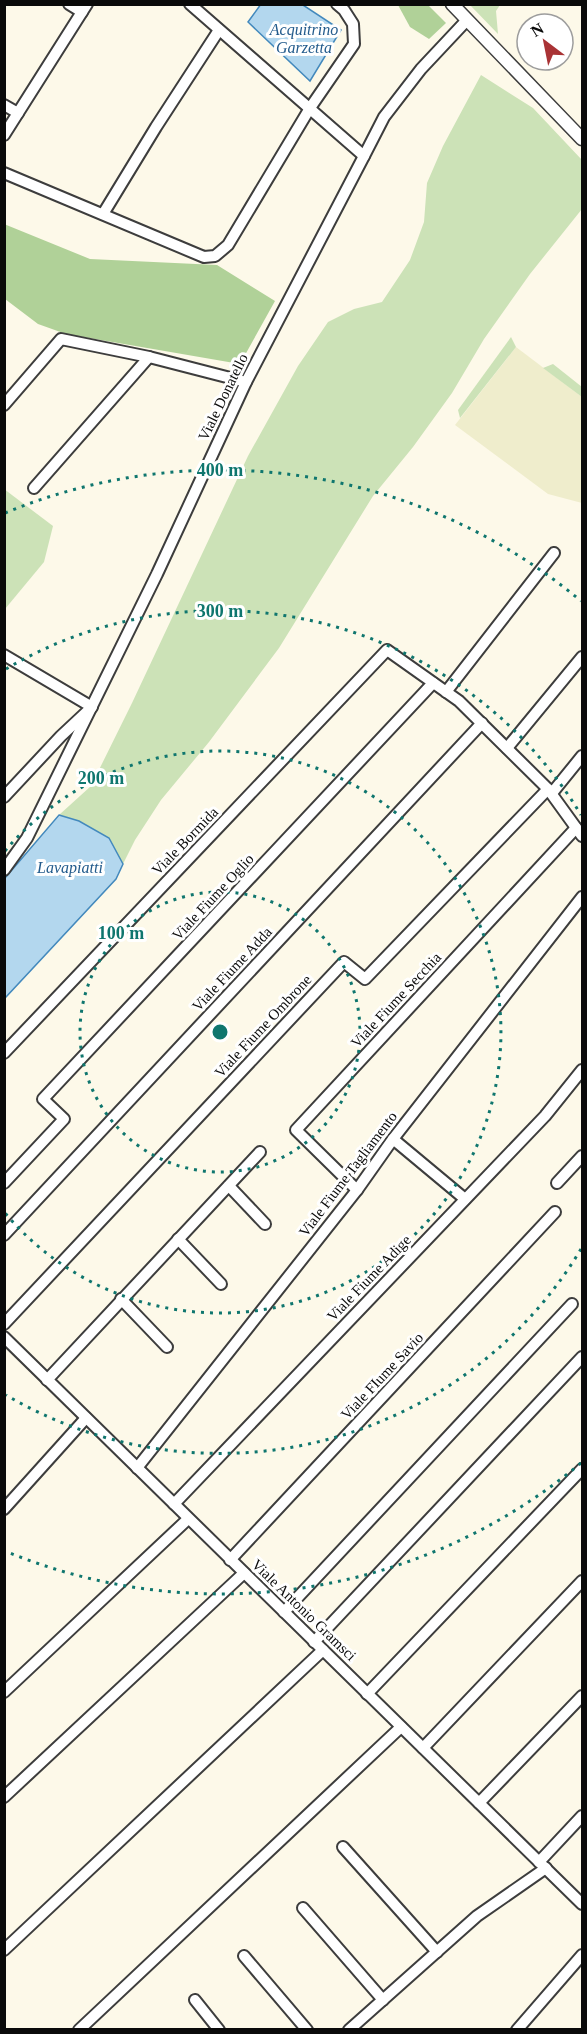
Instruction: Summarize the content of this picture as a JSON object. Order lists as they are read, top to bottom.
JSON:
{
  "streets": {
    "street": [
      "Viale Donatello",
      "Viale Bormida",
      "Viale Fiume Oglio",
      "Viale Fiume Adda",
      "Viale Fiume Secchia",
      "Viale Fiume Ombrone",
      "Viale Fiume Tagliamento",
      "Viale Fiume Adige",
      "Viale FIume Savio",
      "Viale Antonio Gramsci"
    ]
  },
  "crossings": [
    ["Viale Bormida", "Viale Fiume Oglio"],
    ["Viale Fiume Secchia", "Viale Fiume Tagliamento"],
    ["Viale Fiume Tagliamento", "Viale Antonio Gramsci"],
    ["Viale Fiume Adige", "Viale Antonio Gramsci"],
    ["Viale FIume Savio", "Viale Antonio Gramsci"]
  ],
  "water": ["Acquitrino Garzetta", "Lavapiatti"],
  "north": "top left",
  "rings": [
    "400 m",
    "300 m",
    "200 m",
    "100 m"
  ]
}
